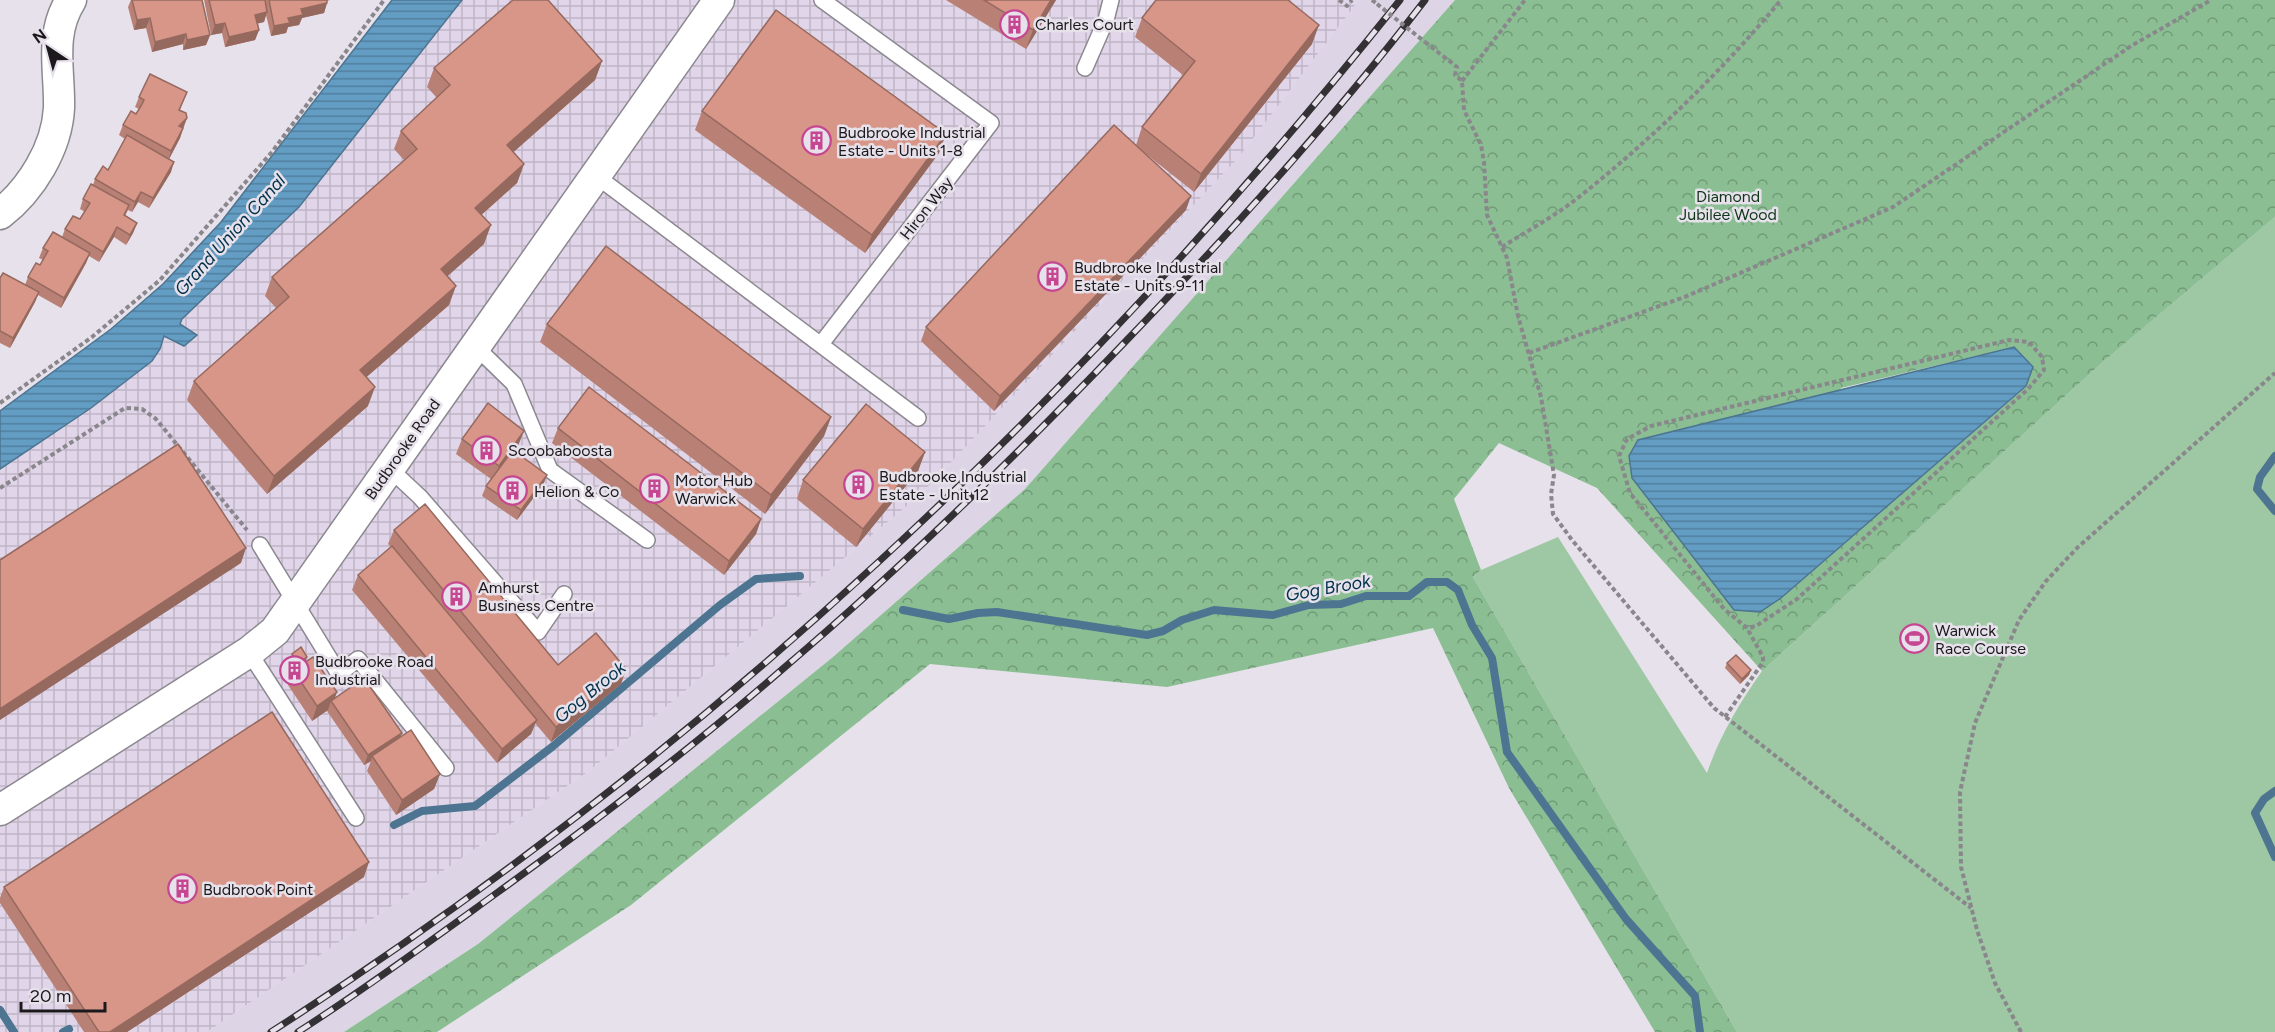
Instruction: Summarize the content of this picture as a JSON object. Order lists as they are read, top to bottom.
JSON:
{
  "streets": {
    "street": ["Budbrooke Road"],
    "lane": ["Hiron Way"]
  },
  "water": ["Grand Union Canal", "Gog Brook"],
  "parks": ["Diamond Jubilee Wood"],
  "places": {
    "building": [
      "Charles Court",
      "Budbrooke Industrial Estate - Units 1-8",
      "Budbrooke Industrial Estate - Units 9-11",
      "Scoobaboosta",
      "Budbrooke Industrial Estate - Unit 12",
      "Motor Hub Warwick",
      "Helion & Co",
      "Amhurst Business Centre",
      "Budbrooke Road Industrial",
      "Budbrook Point"
    ],
    "sports": ["Warwick Race Course"]
  },
  "scale_bar": "20 m",
  "north": "top left"
}
